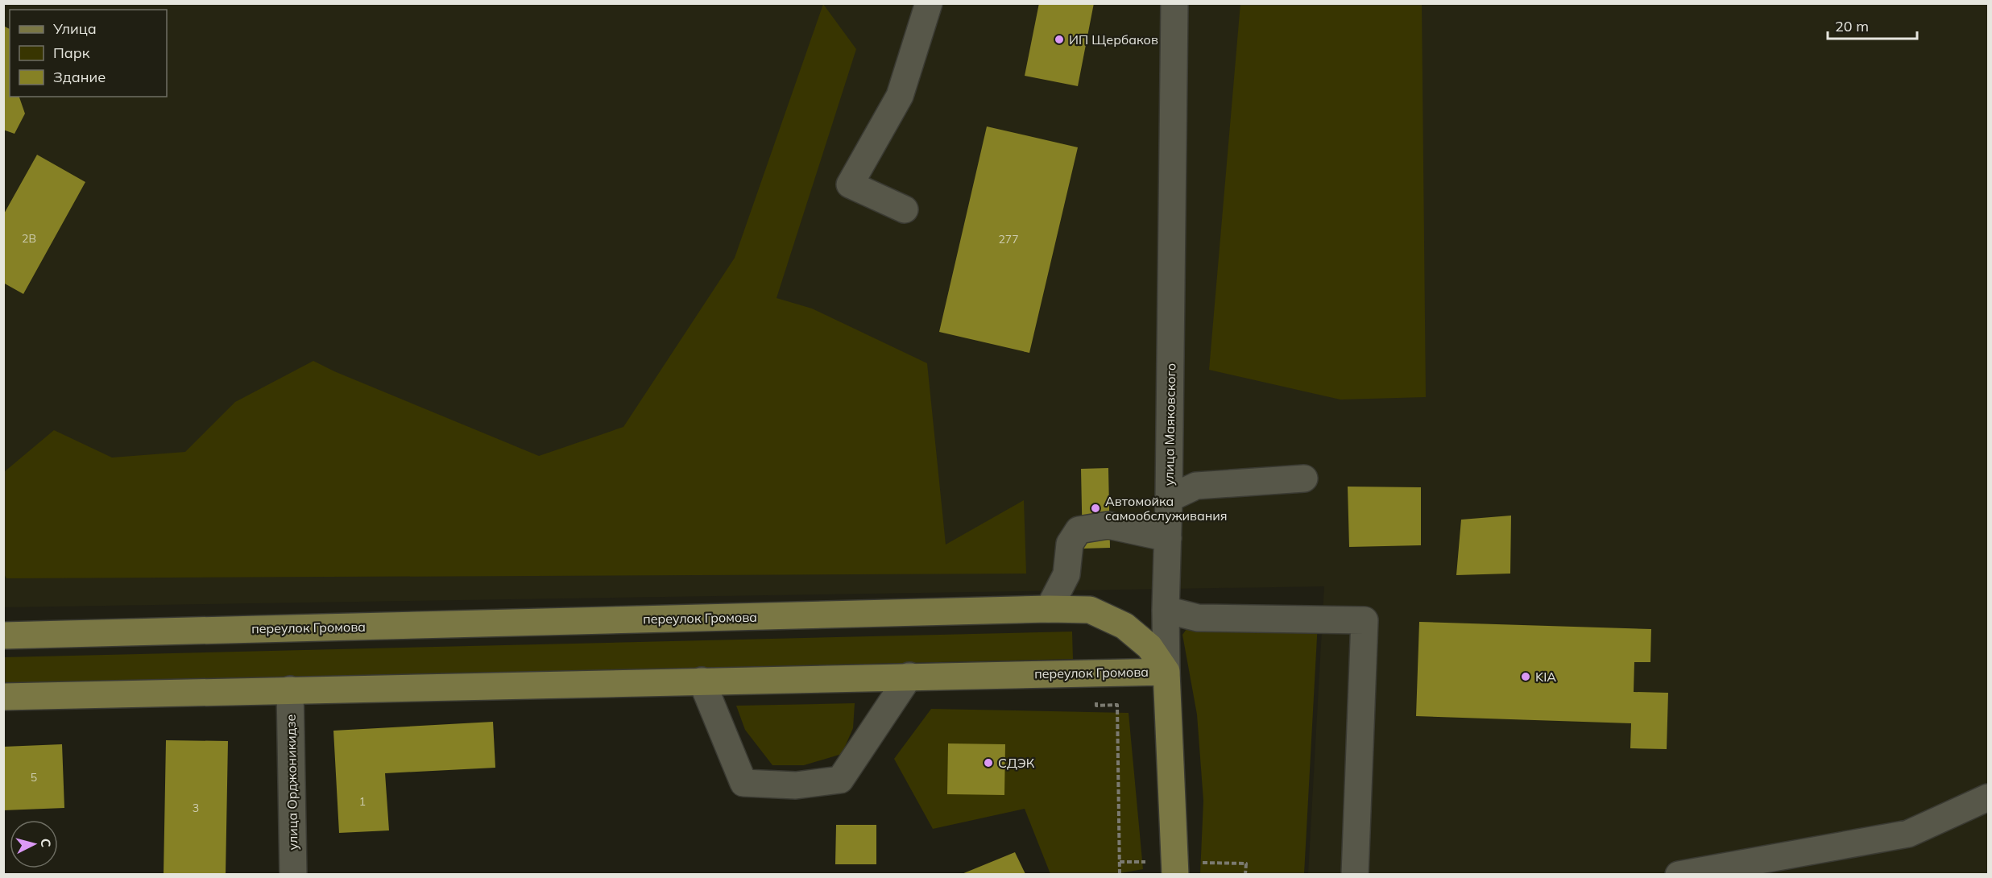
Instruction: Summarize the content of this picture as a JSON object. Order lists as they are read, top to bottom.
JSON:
{
  "streets": {
    "main road": ["улица Маяковского", "переулок Громова"],
    "street": ["улица Орджоникидзе"]
  },
  "crossings": [
    ["улица Маяковского", "переулок Громова"],
    ["переулок Громова", "улица Орджоникидзе"]
  ],
  "places": [
    "ИП Щербаков",
    "Автомойка самообслуживания",
    "KIA",
    "СДЭК"
  ],
  "house_numbers": [
    "2В",
    "277",
    "5",
    "1",
    "3"
  ],
  "legend": ["Улица", "Парк", "Здание"],
  "scale_bar": "20 m",
  "north": "right"
}
